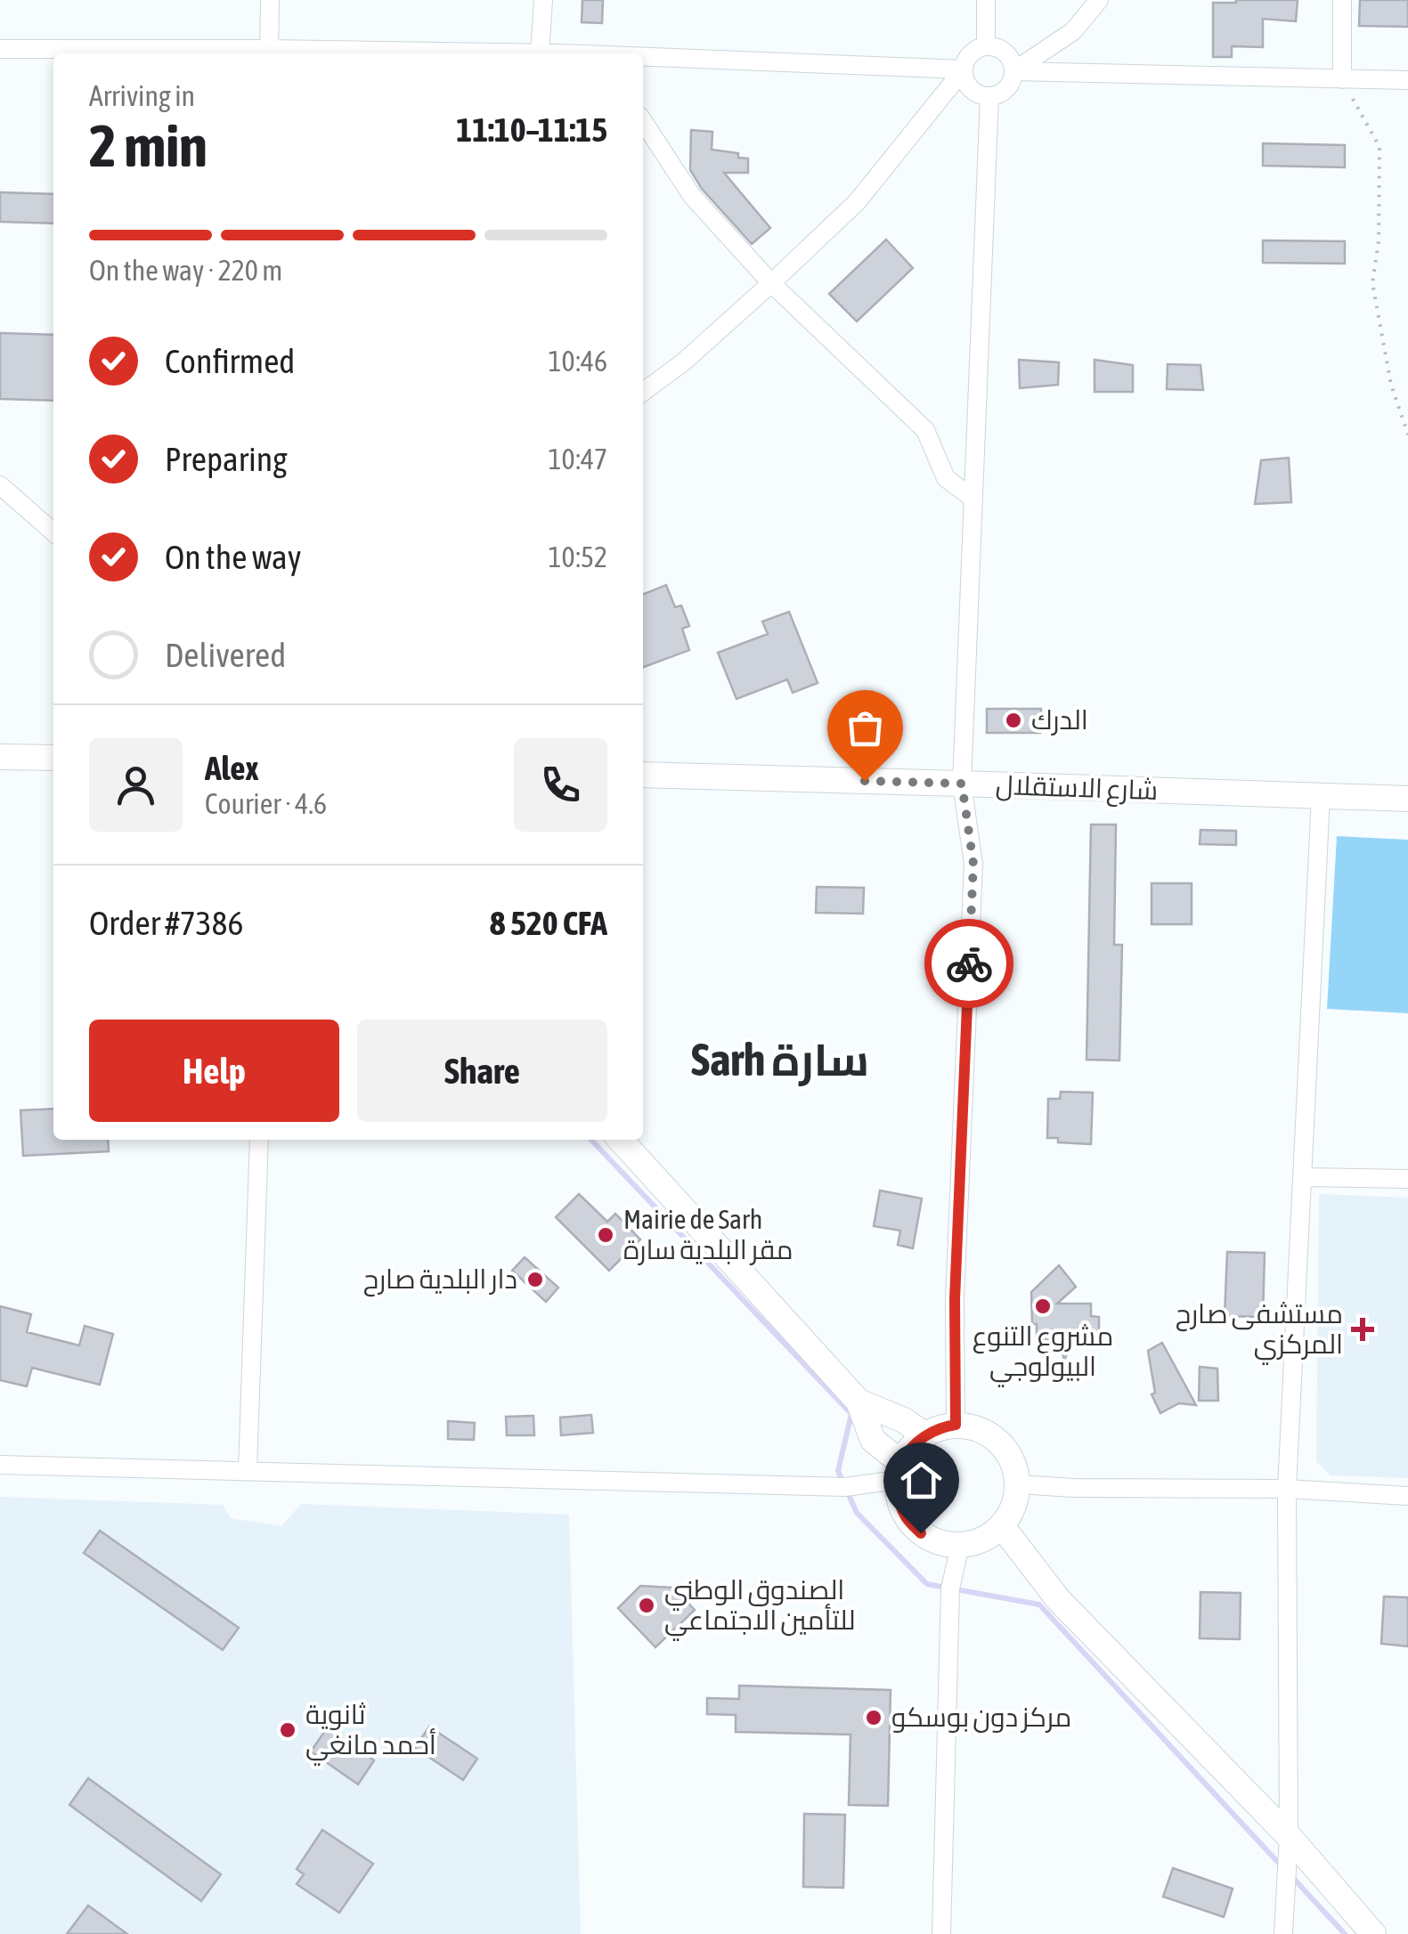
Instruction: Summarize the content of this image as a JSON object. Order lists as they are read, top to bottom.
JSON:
{
  "streets": {
    "street": ["شارع الاستقلال"]
  },
  "districts": ["Sarh سارة"],
  "places": {
    "other": [
      "الدرك",
      "Mairie de Sarh مقر البلدية سارة",
      "دار البلدية صارح",
      "مشروع التنوع البيولوجي",
      "الصندوق الوطني للتأمين الاجتماعي",
      "مركز دون بوسكو",
      "ثانوية أحمد مانغي"
    ],
    "health": ["مستشفى صارح المركزي"]
  },
  "page": {
    "heading": ["2 min", "Arriving in", "11:10–11:15"],
    "panel": [
      "Alex",
      "Courier · 4.6",
      "Order #7386",
      "8 520 CFA"
    ],
    "bar": "On the way · 220 m",
    "list": [
      ["Confirmed", "10:46"],
      ["Preparing", "10:47"],
      ["On the way", "10:52"],
      "Delivered"
    ],
    "buttons": ["Help", "Share"]
  }
}
